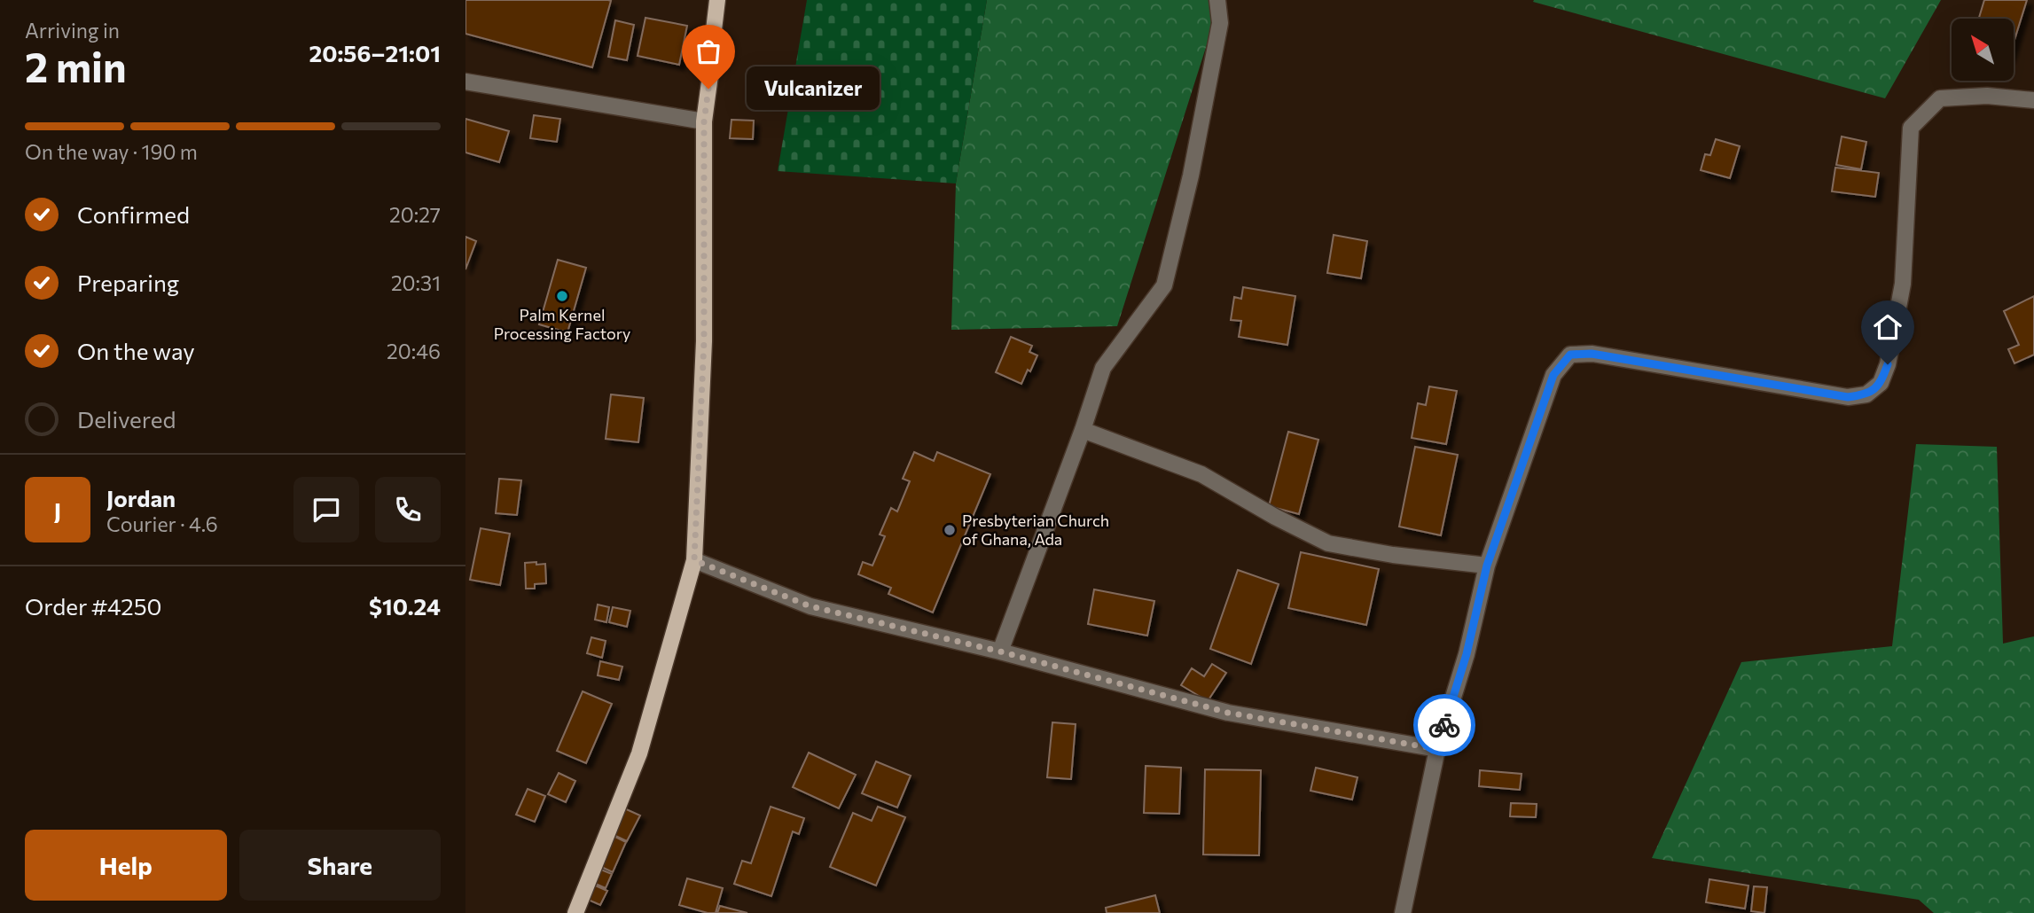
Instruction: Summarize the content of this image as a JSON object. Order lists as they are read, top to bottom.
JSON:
{
  "places": ["Vulcanizer", "Palm Kernel Processing Factory", "Presbyterian Church of Ghana, Ada"],
  "north": "top left",
  "page": {
    "heading": ["2 min", "Arriving in", "20:56–21:01"],
    "panel": [
      "Jordan",
      "Courier · 4.6",
      "Order #4250",
      "$10.24"
    ],
    "bubble": "Vulcanizer",
    "bar": "On the way · 190 m",
    "list": [
      ["Confirmed", "20:27"],
      ["Preparing", "20:31"],
      ["On the way", "20:46"],
      "Delivered"
    ],
    "round": "J",
    "buttons": ["Help", "Share"]
  }
}
